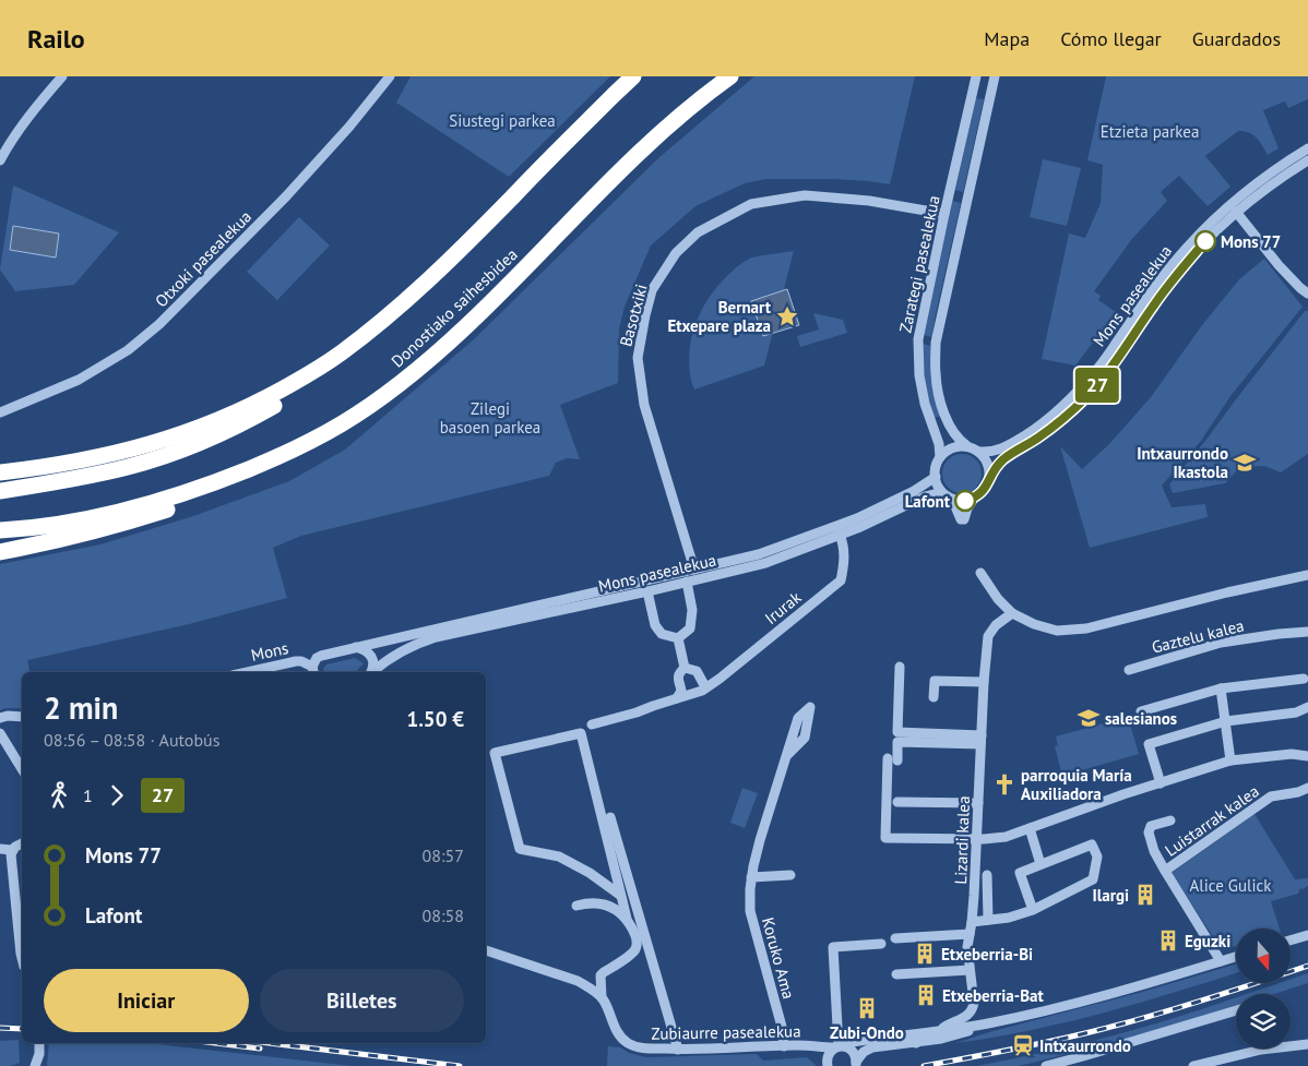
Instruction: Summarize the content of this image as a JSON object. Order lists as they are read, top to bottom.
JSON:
{
  "streets": {
    "highway": ["Donostiako saihesbidea"],
    "street": [
      "Otxoki pasealekua",
      "Zarategi pasealekua",
      "Mons pasealekua",
      "Basotxiki",
      "Irurak",
      "Gaztelu kalea",
      "Mons",
      "Luistarrak kalea",
      "Lizardi kalea",
      "Koruko Ama",
      "Zubiaurre pasealekua"
    ]
  },
  "crossings": [
    ["Zarategi pasealekua", "Mons pasealekua"],
    ["Zarategi pasealekua", "Basotxiki"],
    ["Mons pasealekua", "Basotxiki"],
    ["Mons pasealekua", "Irurak"],
    ["Mons pasealekua", "Mons"],
    ["Luistarrak kalea", "Lizardi kalea"],
    ["Luistarrak kalea", "Zubiaurre pasealekua"],
    ["Lizardi kalea", "Zubiaurre pasealekua"],
    ["Koruko Ama", "Zubiaurre pasealekua"]
  ],
  "parks": [
    "Siustegi parkea",
    "Etzieta parkea",
    "Zilegi basoen parkea",
    "Alice Gulick"
  ],
  "places": {
    "other": ["Mons 77", "Lafont"],
    "place": ["Bernart Etxepare plaza"],
    "school or university": ["Intxaurrondo Ikastola", "salesianos"],
    "church": ["parroquia María Auxiliadora"],
    "building": [
      "Ilargi",
      "Eguzki",
      "Etxeberria-Bi",
      "Etxeberria-Bat",
      "Zubi-Ondo"
    ],
    "station": ["Intxaurrondo"]
  },
  "lines": ["bus line 27"],
  "north": "bottom",
  "page": {
    "header": "Railo",
    "nav": ["Mapa", "Cómo llegar", "Guardados"],
    "on_map": "27",
    "heading": ["2 min", "08:56 – 08:58 · Autobús", "1.50 €"],
    "legs": ["1", "27"],
    "list": [
      {
        "name": "Mons 77",
        "value": "08:57"
      },
      {
        "name": "Lafont",
        "value": "08:58"
      }
    ],
    "buttons": ["Iniciar", "Billetes"]
  }
}
